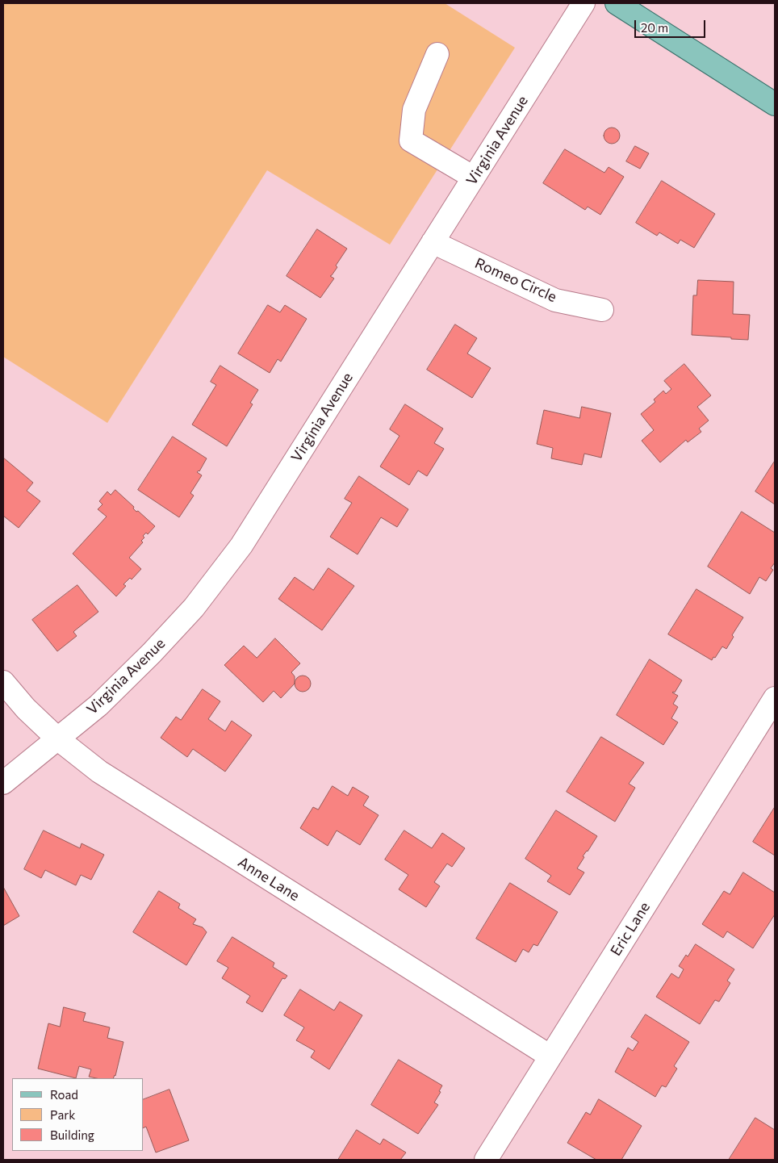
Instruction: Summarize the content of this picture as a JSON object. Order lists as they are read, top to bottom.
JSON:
{
  "streets": {
    "street": [
      "Virginia Avenue",
      "Romeo Circle",
      "Anne Lane",
      "Eric Lane"
    ]
  },
  "crossings": [
    ["Virginia Avenue", "Romeo Circle"],
    ["Virginia Avenue", "Anne Lane"],
    ["Anne Lane", "Eric Lane"]
  ],
  "legend": ["Road", "Park", "Building"],
  "scale_bar": "20 m"
}
